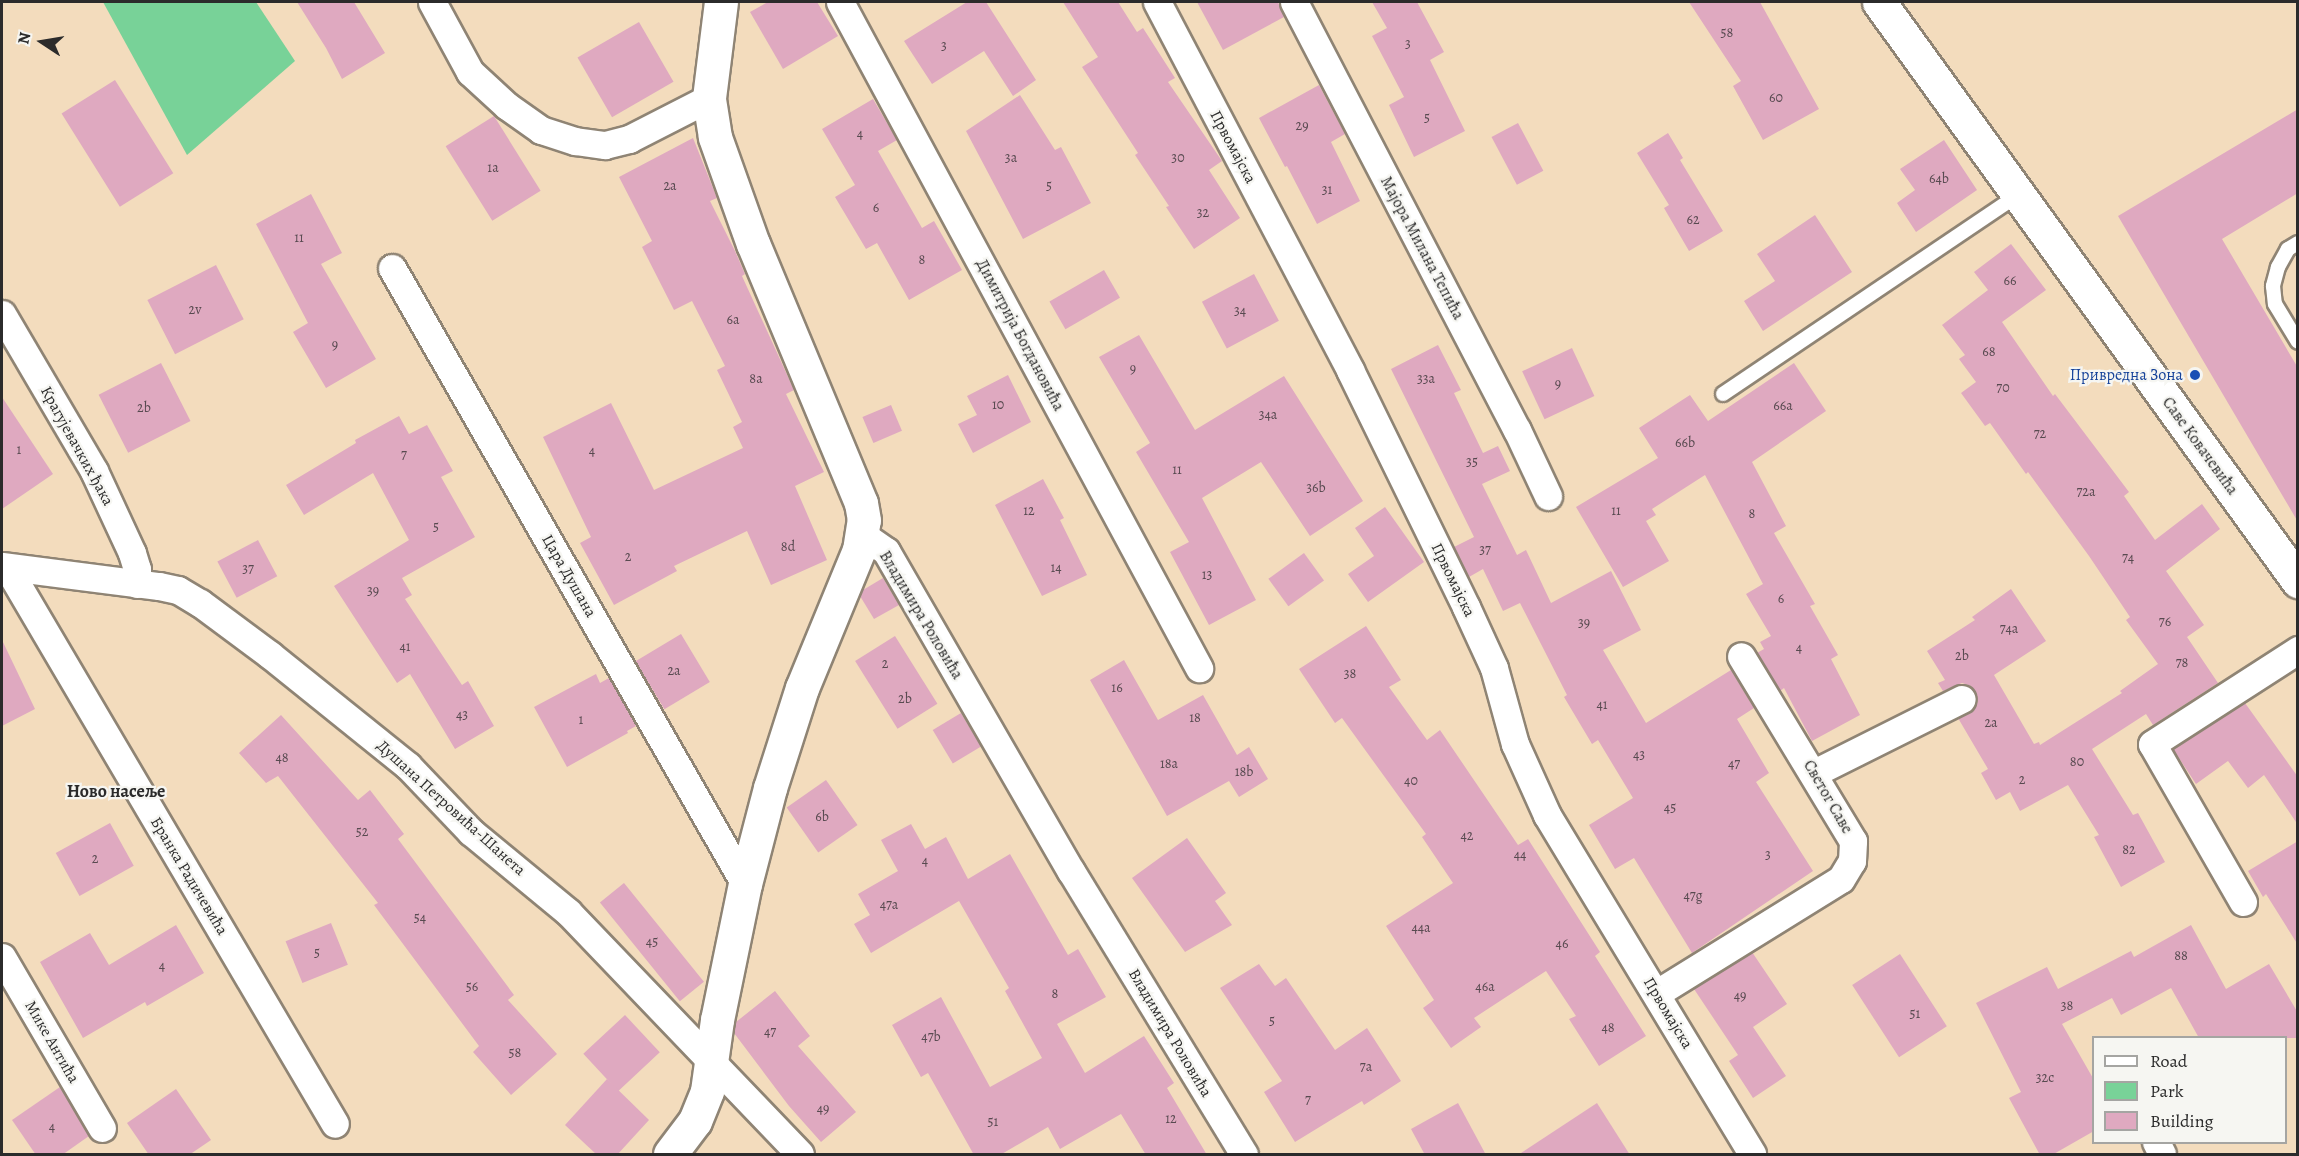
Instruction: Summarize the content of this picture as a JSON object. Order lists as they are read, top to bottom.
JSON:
{
  "streets": {
    "street": [
      "Првомајска",
      "Мајора Милана Тепића",
      "Димитрија Богдановића",
      "Крагујевачких ђака",
      "Саве Ковачевића",
      "Цара Душана",
      "Владимира Роловића",
      "Светог Саве",
      "Душана Петровића-Шанета",
      "Бранка Радичевића",
      "Мике Антића"
    ]
  },
  "crossings": [
    ["Првомајска", "Светог Саве"],
    ["Крагујевачких ђака", "Душана Петровића-Шанета"],
    ["Душана Петровића-Шанета", "Бранка Радичевића"]
  ],
  "districts": ["Ново насеље"],
  "places": ["Привредна Зона"],
  "house_numbers": [
    "58",
    "3",
    "3",
    "60",
    "5",
    "29",
    "4",
    "3a",
    "30",
    "1a",
    "64b",
    "2a",
    "5",
    "31",
    "6",
    "32",
    "62",
    "11",
    "8",
    "66",
    "2v",
    "34",
    "6a",
    "9",
    "68",
    "9",
    "8a",
    "33a",
    "9",
    "70",
    "10",
    "66a",
    "2b",
    "34a",
    "72",
    "66b",
    "1",
    "4",
    "7",
    "35",
    "11",
    "36b",
    "72a",
    "12",
    "11",
    "8",
    "5",
    "8d",
    "37",
    "2",
    "74",
    "14",
    "37",
    "13",
    "39",
    "6",
    "76",
    "39",
    "74a",
    "41",
    "4",
    "2b",
    "78",
    "2",
    "2a",
    "38",
    "16",
    "2b",
    "41",
    "43",
    "18",
    "1",
    "2a",
    "43",
    "48",
    "80",
    "18a",
    "47",
    "18b",
    "2",
    "40",
    "45",
    "6b",
    "52",
    "42",
    "82",
    "44",
    "3",
    "2",
    "4",
    "47g",
    "47a",
    "54",
    "44a",
    "45",
    "46",
    "5",
    "88",
    "4",
    "56",
    "46a",
    "8",
    "49",
    "38",
    "51",
    "5",
    "48",
    "47",
    "47b",
    "58",
    "7a",
    "32c",
    "7",
    "49",
    "12",
    "51",
    "4"
  ],
  "legend": ["Road", "Park", "Building"],
  "north": "left"
}
